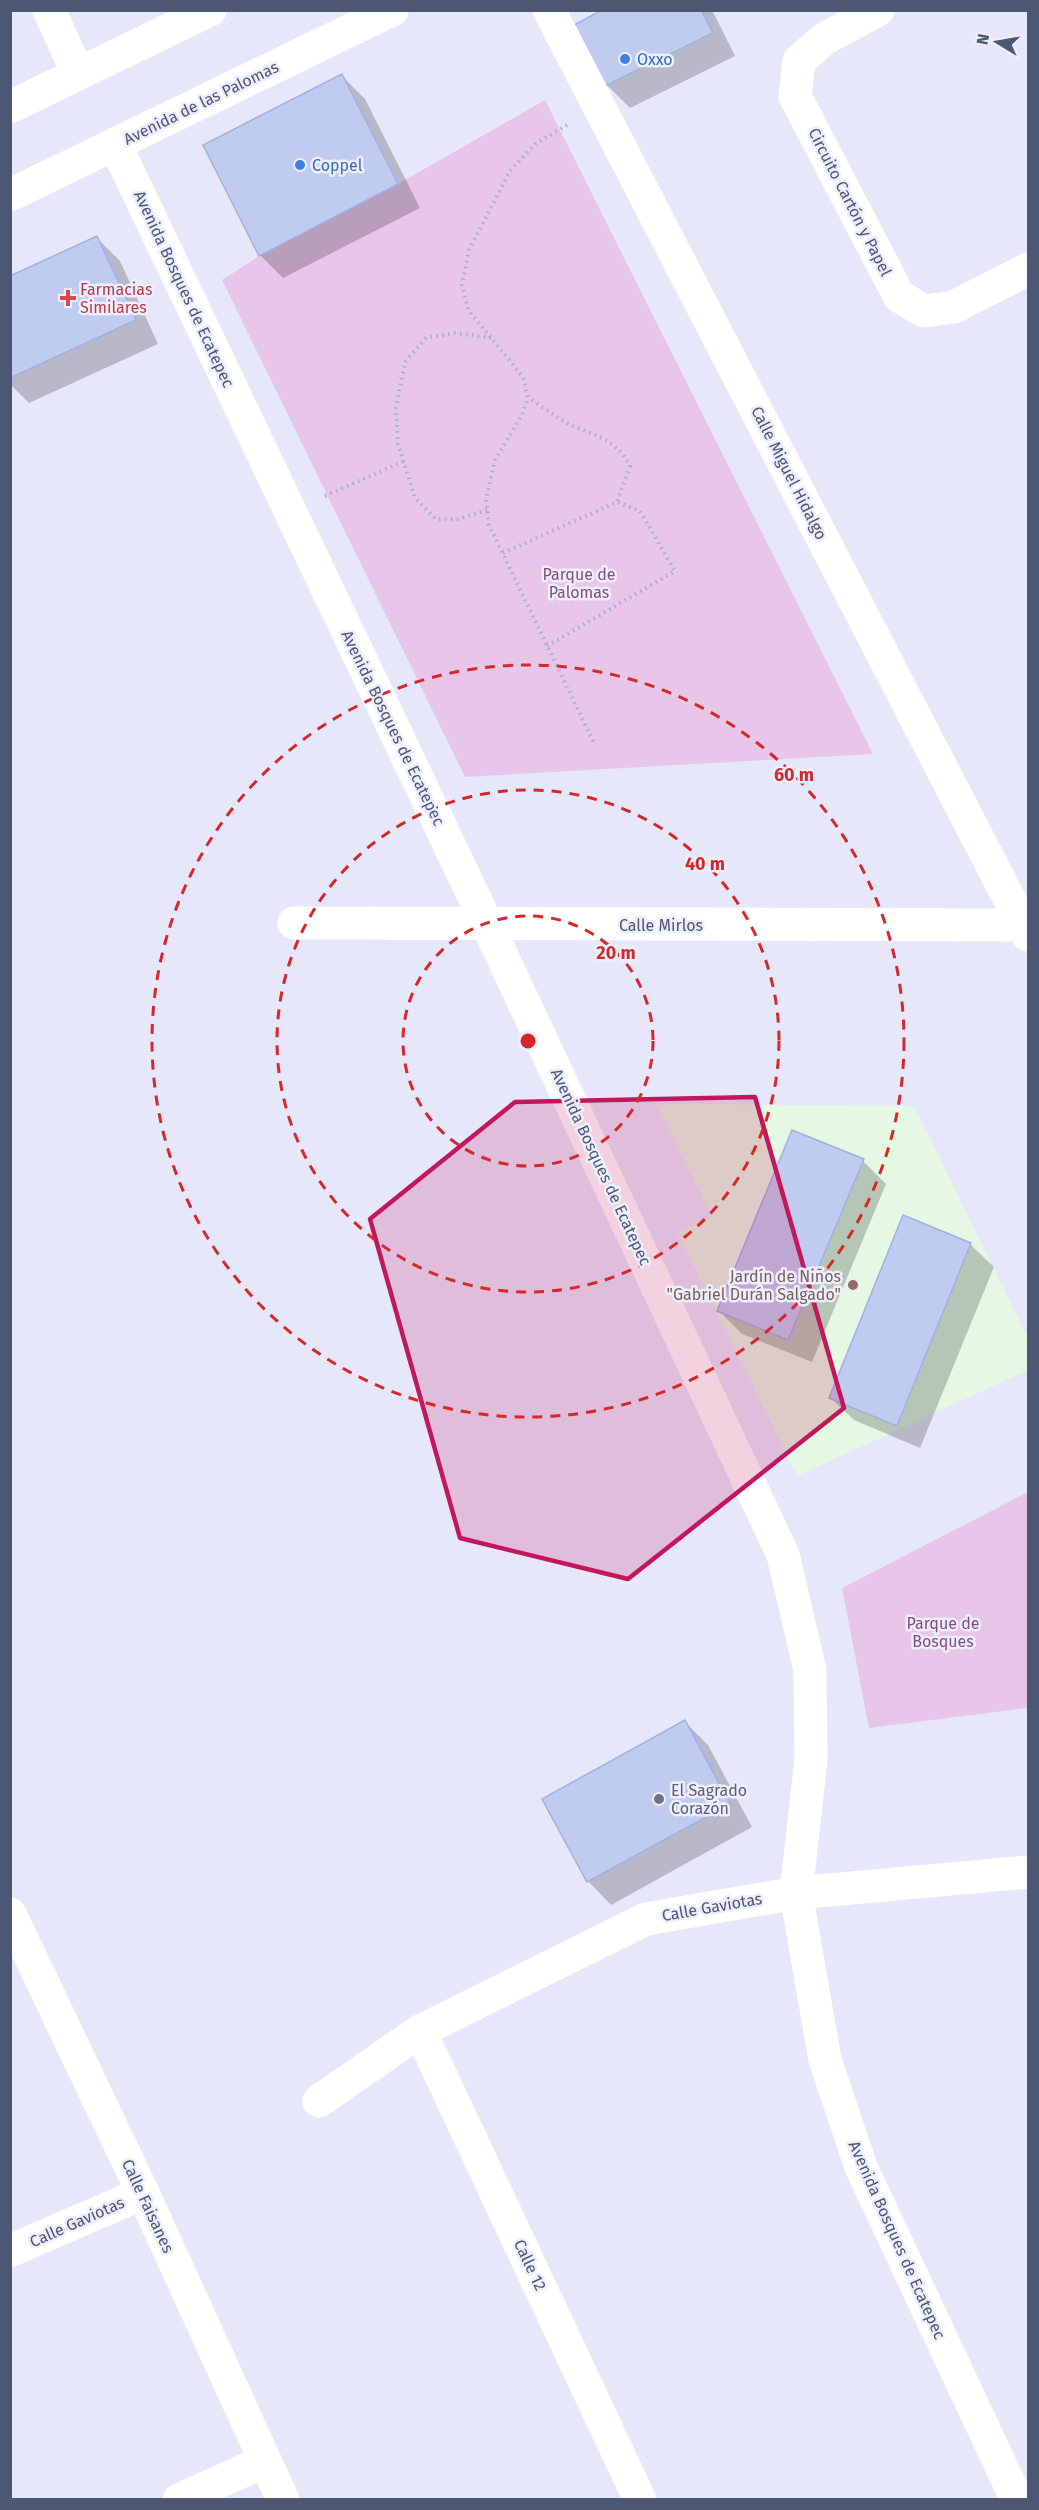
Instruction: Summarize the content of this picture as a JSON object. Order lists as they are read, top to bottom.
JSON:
{
  "streets": {
    "street": [
      "Avenida de las Palomas",
      "Circuito Cartón y Papel",
      "Avenida Bosques de Ecatepec",
      "Calle Miguel Hidalgo",
      "Calle Mirlos",
      "Calle Gaviotas",
      "Calle Faisanes",
      "Calle 12"
    ]
  },
  "crossings": [
    ["Avenida de las Palomas", "Avenida Bosques de Ecatepec"],
    ["Avenida Bosques de Ecatepec", "Calle Mirlos"],
    ["Avenida Bosques de Ecatepec", "Calle Gaviotas"],
    ["Calle Miguel Hidalgo", "Calle Mirlos"],
    ["Calle Gaviotas", "Calle Faisanes"],
    ["Calle Gaviotas", "Calle 12"]
  ],
  "parks": ["Parque de Palomas", "Parque de Bosques"],
  "places": {
    "other": [
      "Oxxo",
      "Coppel",
      "Jardín de Niños \"Gabriel Durán Salgado\"",
      "El Sagrado Corazón"
    ],
    "health": ["Farmacias Similares"]
  },
  "north": "left",
  "rings": ["60 m", "40 m", "20 m"]
}
